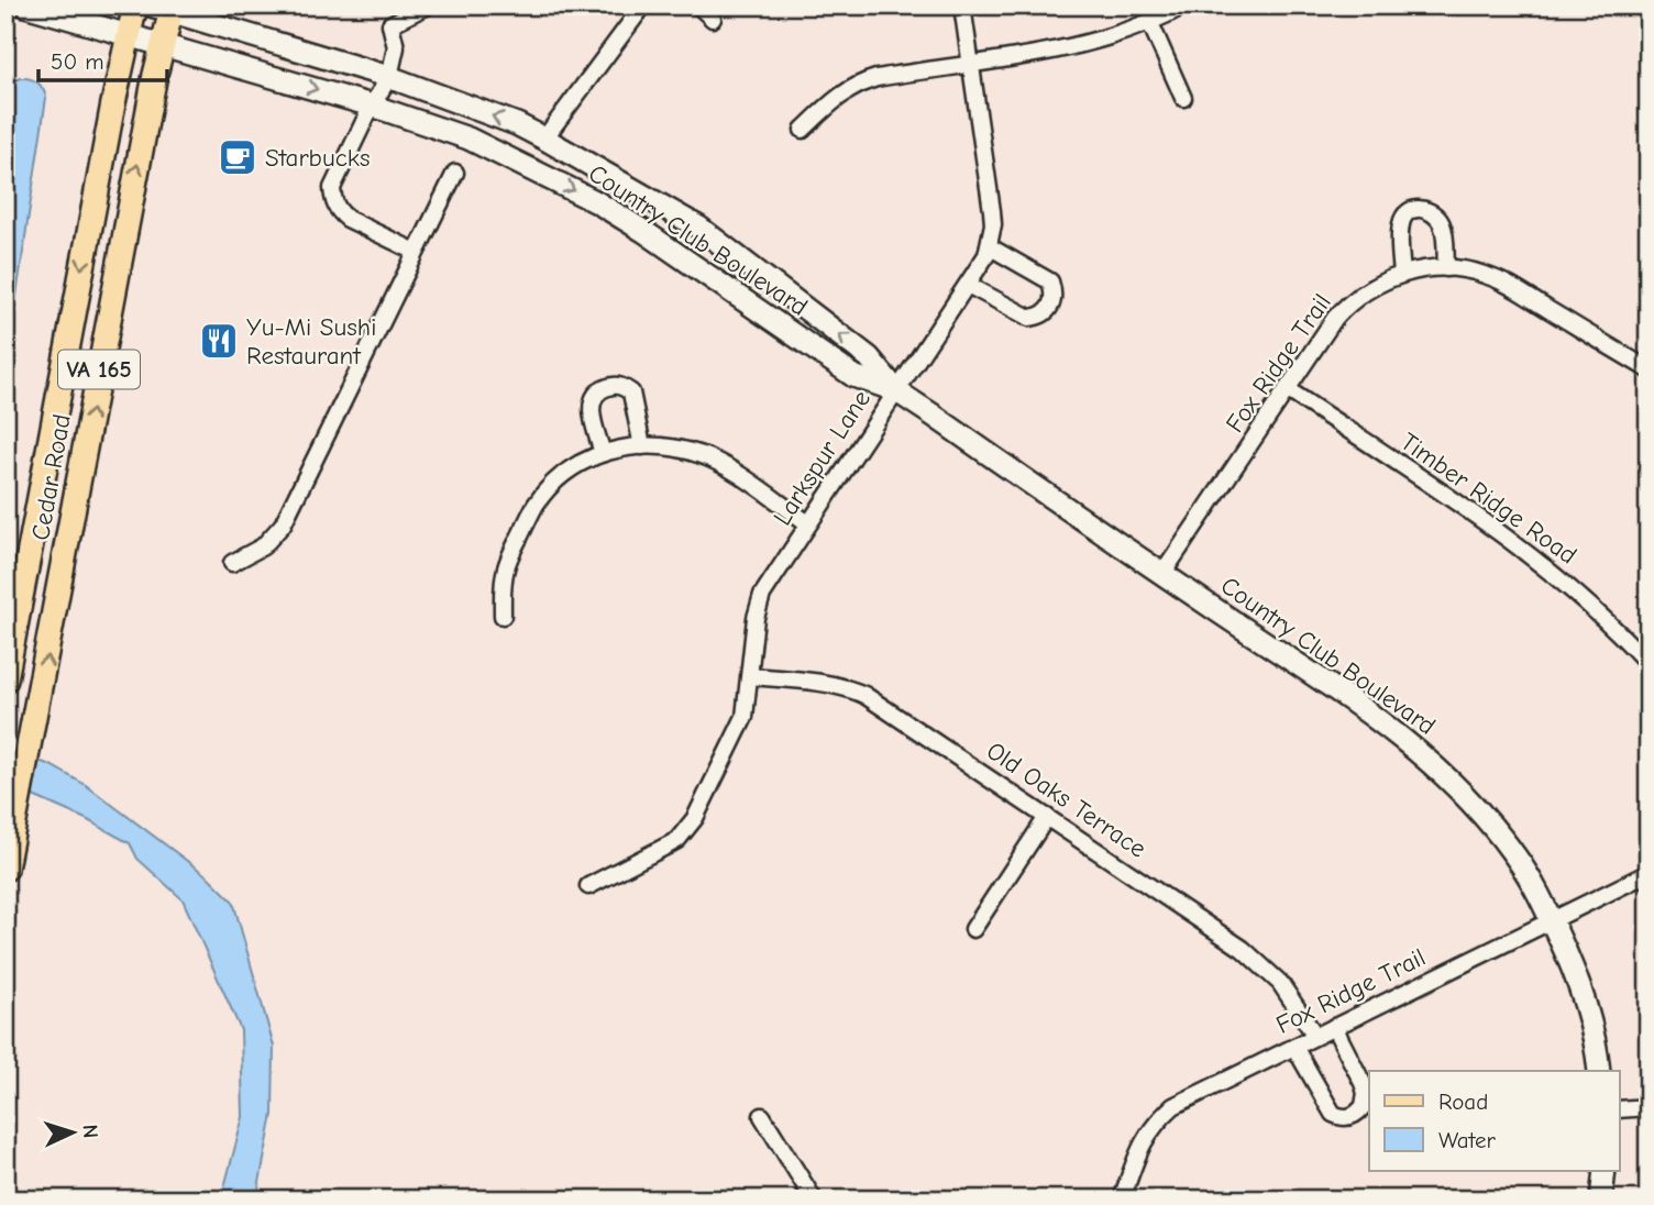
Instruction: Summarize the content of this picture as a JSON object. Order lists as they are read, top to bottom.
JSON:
{
  "streets": {
    "main road": ["VA 165", "Cedar Road"],
    "street": [
      "Country Club Boulevard",
      "Fox Ridge Trail",
      "Larkspur Lane",
      "Timber Ridge Road",
      "Old Oaks Terrace"
    ]
  },
  "crossings": [
    ["Country Club Boulevard", "Fox Ridge Trail"],
    ["Country Club Boulevard", "Larkspur Lane"],
    ["Country Club Boulevard", "Cedar Road"],
    ["Fox Ridge Trail", "Timber Ridge Road"],
    ["Fox Ridge Trail", "Old Oaks Terrace"],
    ["Larkspur Lane", "Old Oaks Terrace"]
  ],
  "places": {
    "cafe": ["Starbucks"],
    "restaurant": ["Yu-Mi Sushi Restaurant"]
  },
  "legend": ["Road", "Water"],
  "scale_bar": "50 m",
  "north": "right"
}
